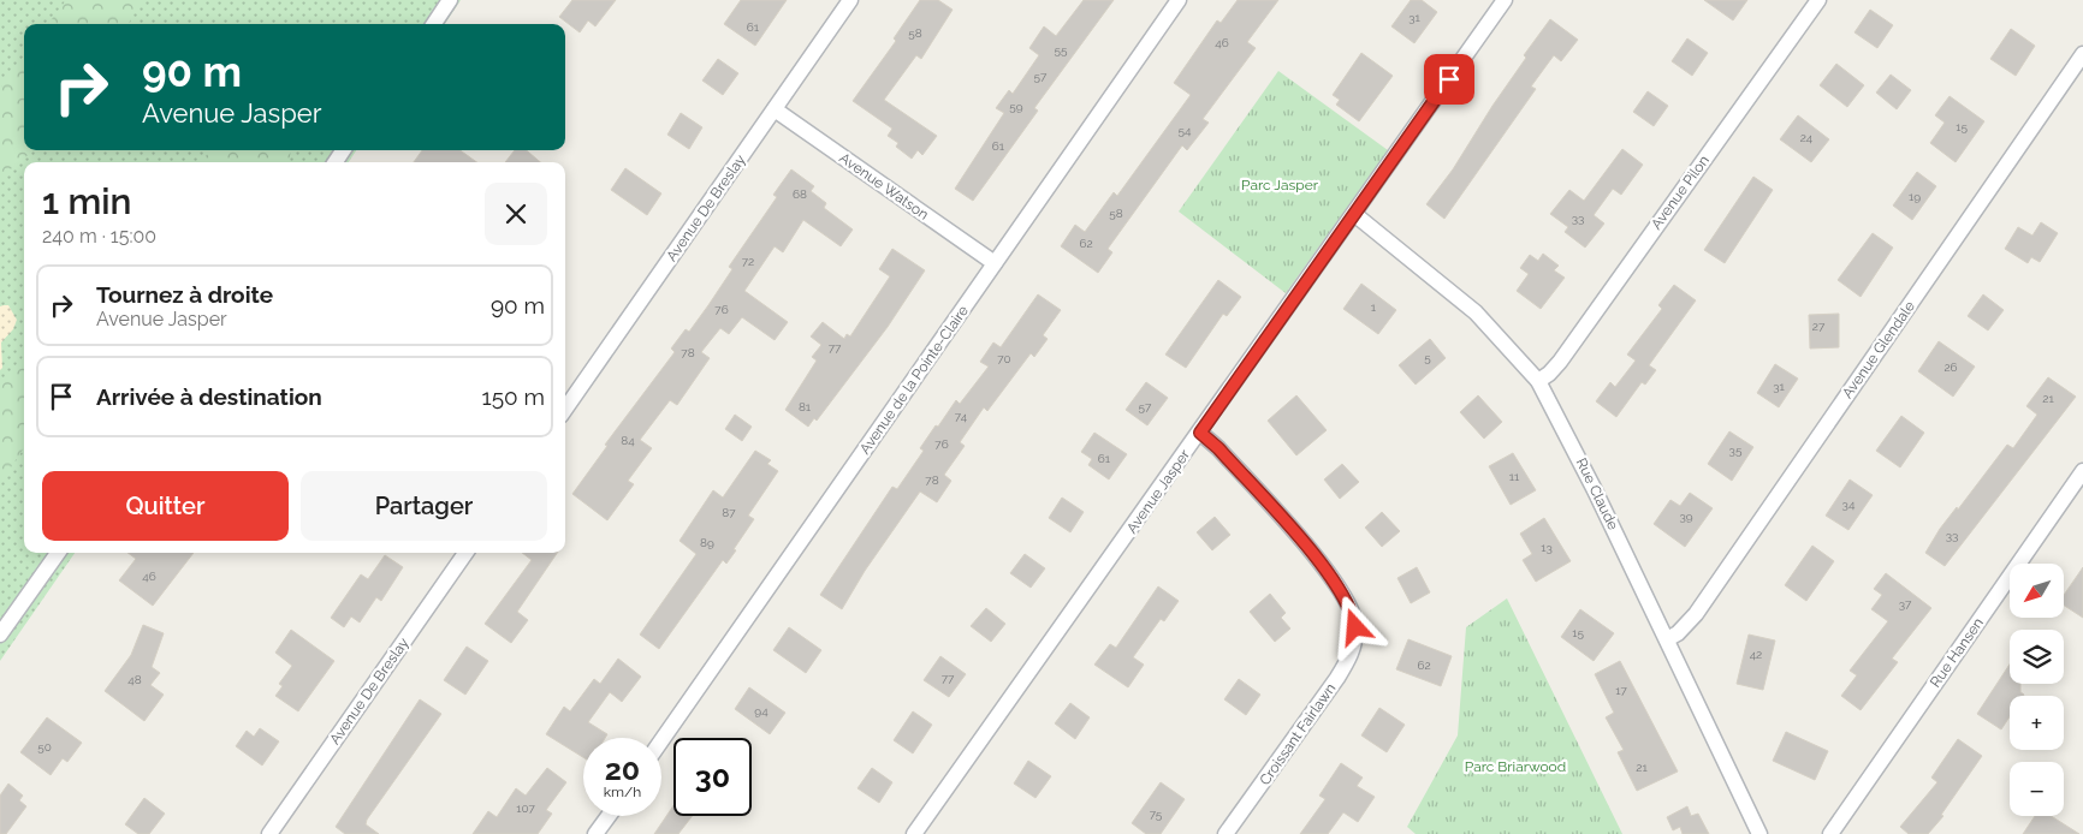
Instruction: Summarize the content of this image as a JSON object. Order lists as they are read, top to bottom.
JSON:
{
  "streets": {
    "street": [
      "Avenue Watson",
      "Avenue Pilon",
      "Avenue De Breslay",
      "Avenue Glendale",
      "Avenue de la Pointe-Claire",
      "Avenue Jasper",
      "Rue Claude",
      "Rue Hansen",
      "Croissant Fairlawn"
    ]
  },
  "crossings": [
    ["Avenue Watson", "Avenue De Breslay"],
    ["Avenue Watson", "Avenue de la Pointe-Claire"],
    ["Avenue Pilon", "Rue Claude"],
    ["Avenue Glendale", "Rue Claude"],
    ["Avenue Jasper", "Rue Claude"],
    ["Avenue Jasper", "Croissant Fairlawn"]
  ],
  "parks": ["Parc Jasper", "Parc Briarwood"],
  "house_numbers": [
    "31",
    "61",
    "58",
    "46",
    "55",
    "57",
    "59",
    "15",
    "54",
    "24",
    "61",
    "68",
    "19",
    "58",
    "33",
    "62",
    "72",
    "1",
    "76",
    "27",
    "77",
    "78",
    "5",
    "70",
    "26",
    "31",
    "21",
    "81",
    "57",
    "74",
    "84",
    "76",
    "35",
    "61",
    "11",
    "78",
    "34",
    "87",
    "39",
    "33",
    "89",
    "13",
    "46",
    "37",
    "15",
    "42",
    "62",
    "77",
    "48",
    "17",
    "94",
    "50",
    "21",
    "107",
    "75"
  ],
  "north": "bottom left",
  "page": {
    "turn": ["90 m", "Avenue Jasper"],
    "heading": ["1 min", "240 m · 15:00"],
    "list": [
      {
        "name": "Tournez à droite",
        "note": "Avenue Jasper",
        "value": "90 m"
      },
      {
        "name": "Arrivée à destination",
        "value": "150 m"
      }
    ],
    "buttons": ["Quitter", "Partager"],
    "map_buttons": ["+", "−"],
    "speed": "20 km/h",
    "limit": "30"
  }
}
